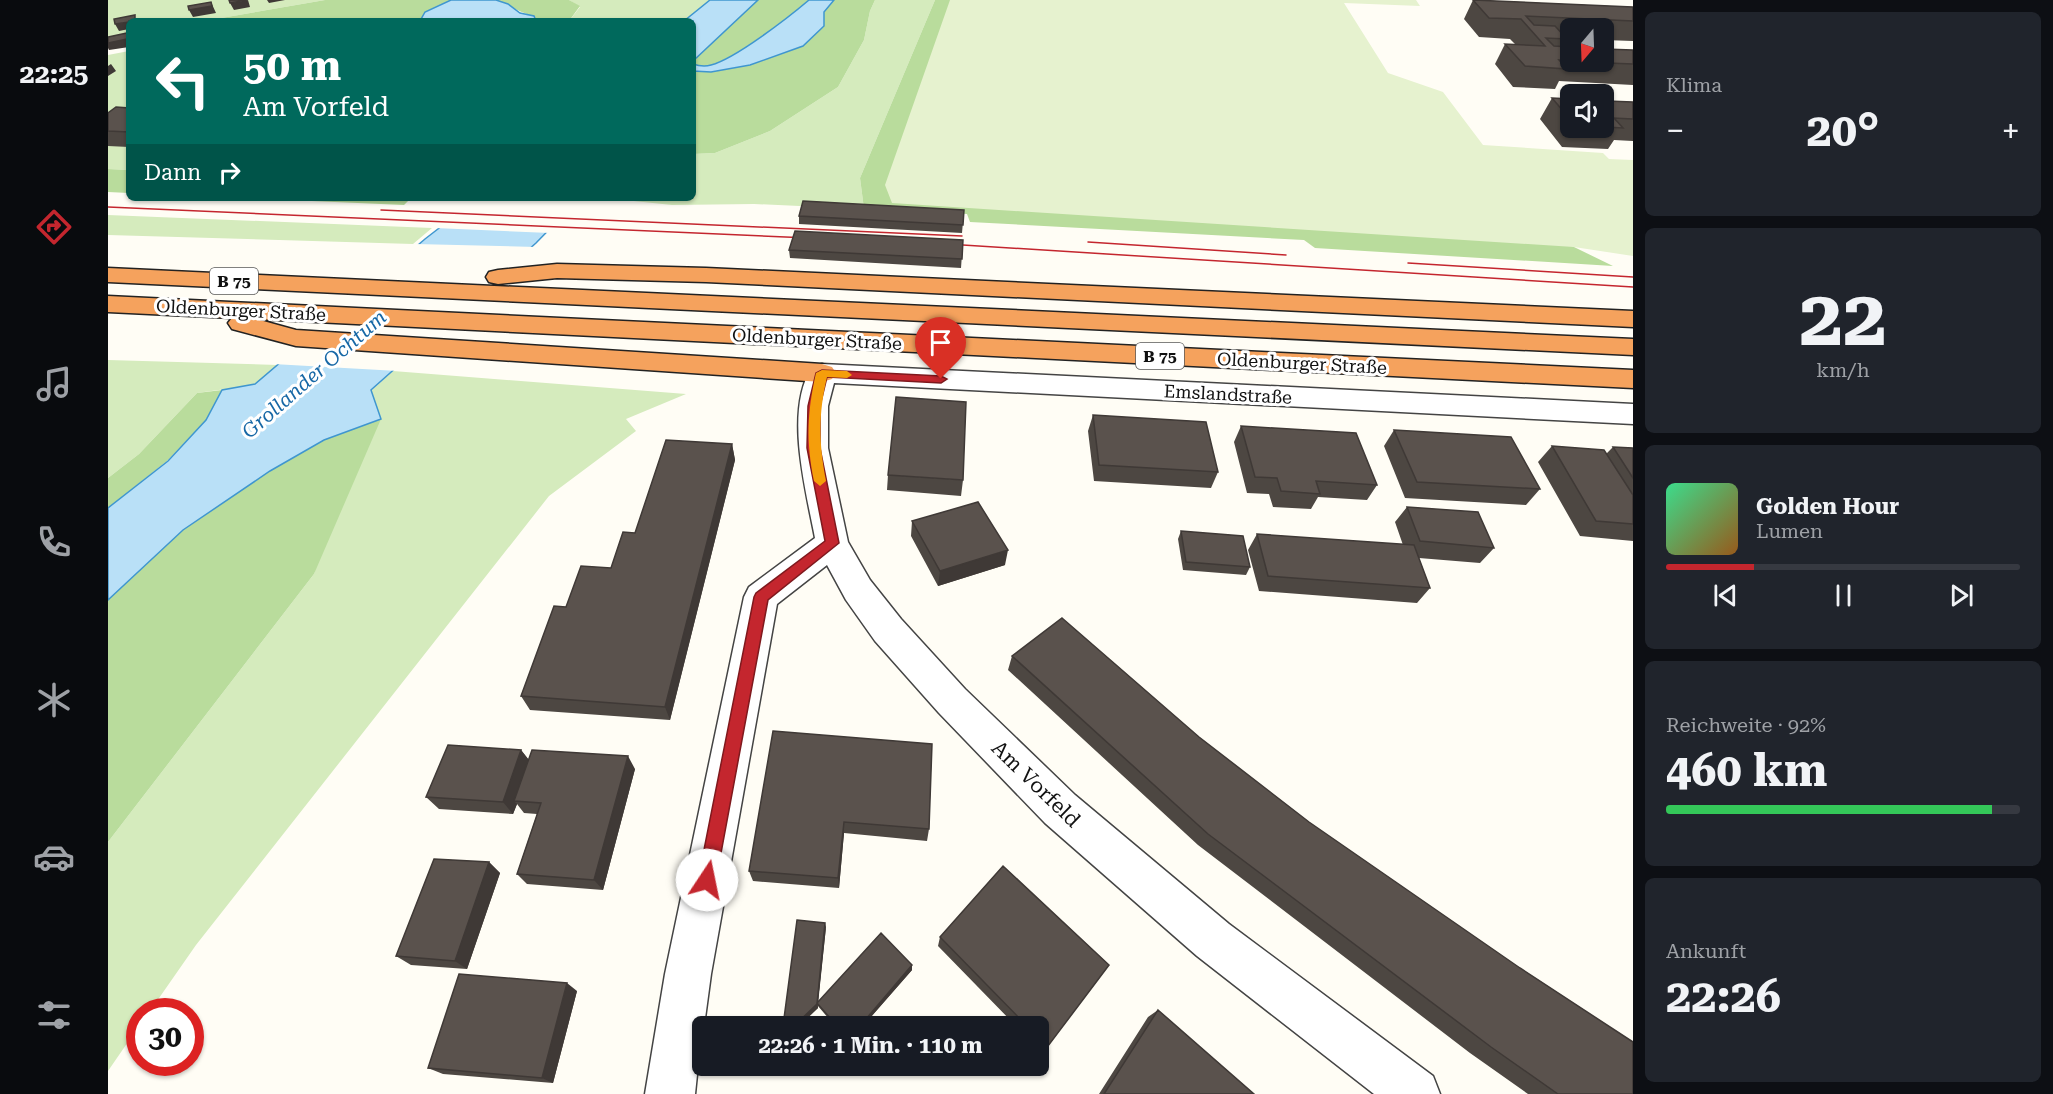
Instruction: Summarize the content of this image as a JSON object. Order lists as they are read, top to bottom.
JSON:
{
  "streets": {
    "highway": ["B 75", "Oldenburger Straße"],
    "street": ["Emslandstraße", "Am Vorfeld"]
  },
  "crossings": [
    ["Emslandstraße", "Am Vorfeld"]
  ],
  "water": ["Grollander Ochtum"],
  "north": "bottom",
  "page": {
    "tabs": "22:25",
    "tile": [
      "Klima",
      ["22", "km/h"],
      ["Reichweite · 92%", "460 km"],
      ["Ankunft", "22:26"]
    ],
    "turn": ["50 m", "Am Vorfeld"],
    "heat": ["−", "20°", "+"],
    "then": "Dann",
    "song": ["Golden Hour", "Lumen"],
    "limit": "30",
    "trip": "22:26 · 1 Min. · 110 m"
  }
}
